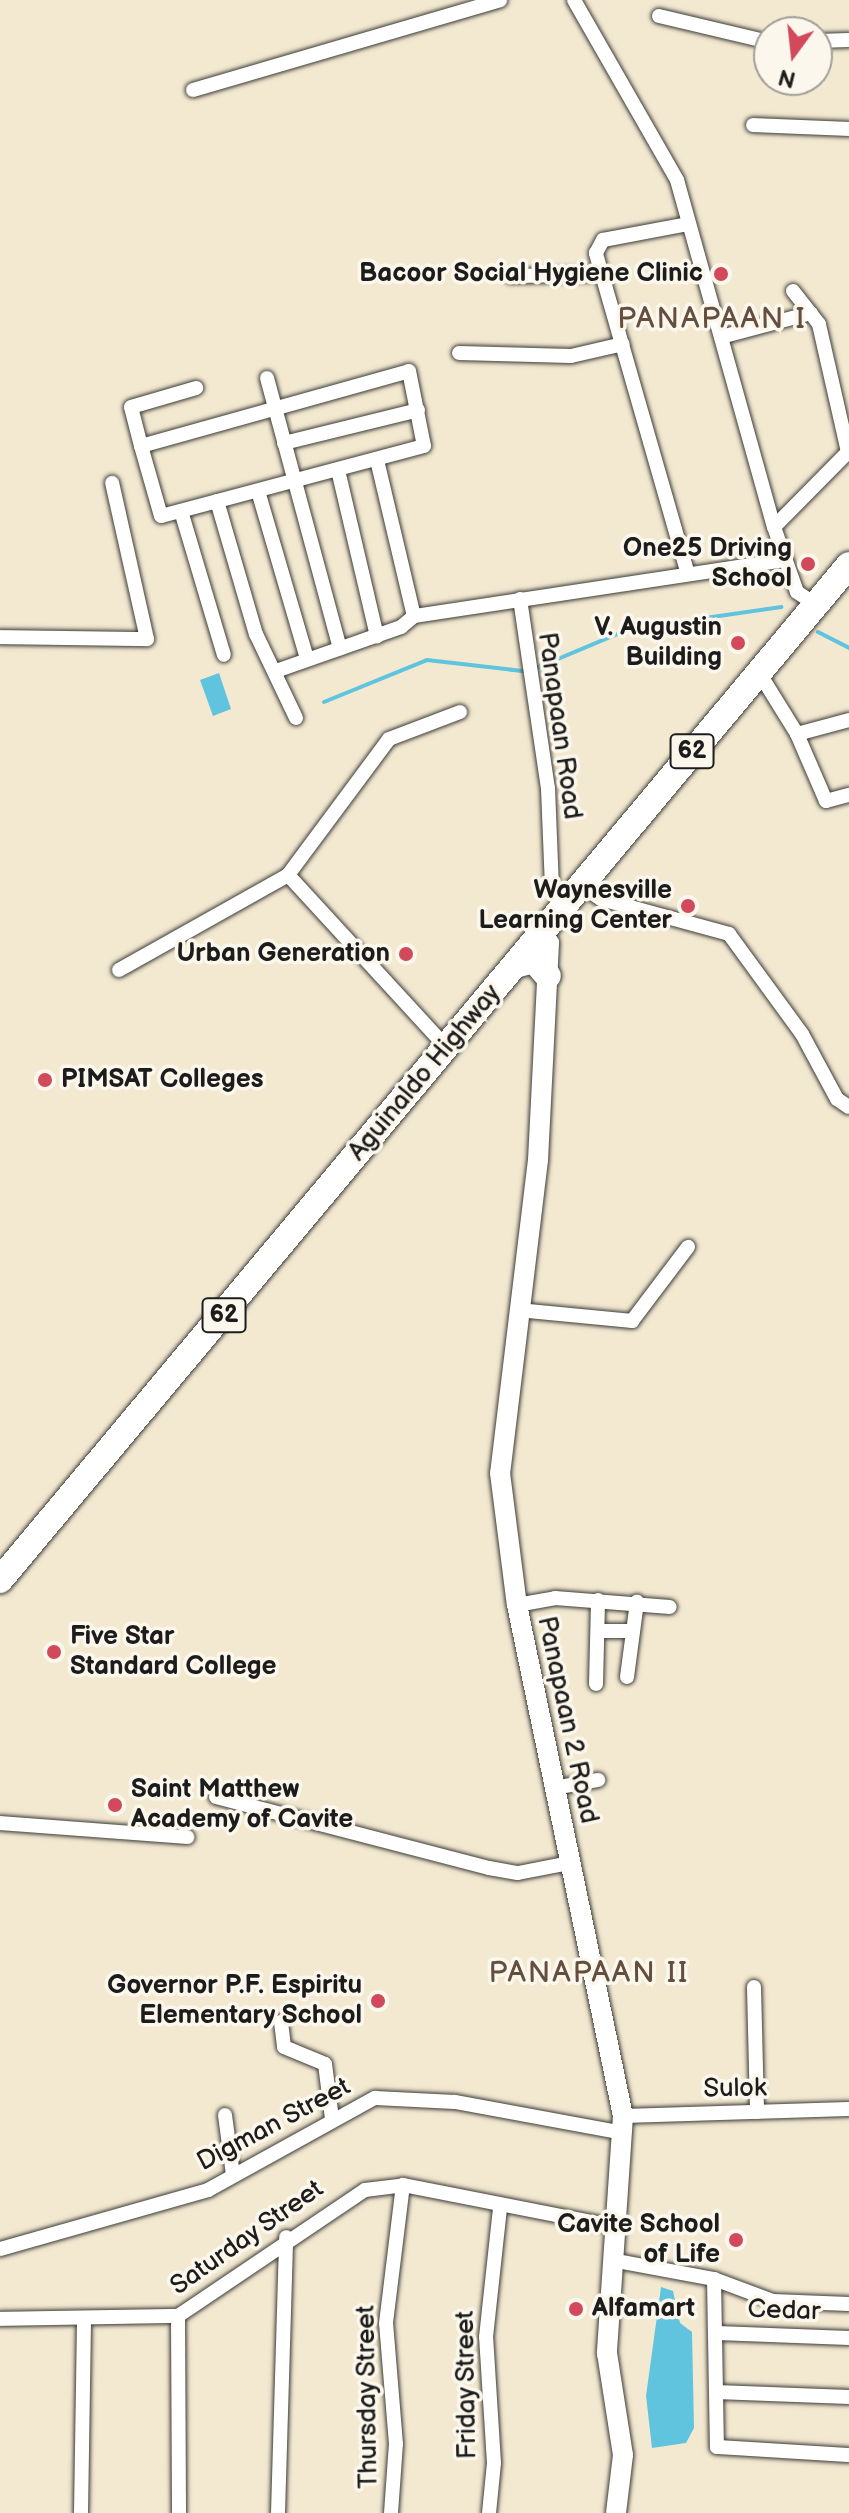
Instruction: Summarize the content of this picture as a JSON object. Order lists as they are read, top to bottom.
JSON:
{
  "streets": {
    "highway": ["62", "Aguinaldo Highway"],
    "street": [
      "Panapaan Road",
      "Panapaan 2 Road",
      "Sulok",
      "Digman Street",
      "Saturday Street",
      "Cedar",
      "Friday Street",
      "Thursday Street"
    ]
  },
  "crossings": [
    ["Panapaan Road", "Aguinaldo Highway"],
    ["Aguinaldo Highway", "Panapaan 2 Road"],
    ["Panapaan 2 Road", "Sulok"],
    ["Panapaan 2 Road", "Digman Street"],
    ["Panapaan 2 Road", "Saturday Street"],
    ["Sulok", "Digman Street"],
    ["Saturday Street", "Friday Street"],
    ["Saturday Street", "Thursday Street"]
  ],
  "districts": ["PANAPAAN I", "PANAPAAN II"],
  "places": [
    "Bacoor Social Hygiene Clinic",
    "One25 Driving School",
    "V. Augustin Building",
    "Waynesville Learning Center",
    "Urban Generation",
    "PIMSAT Colleges",
    "Five Star Standard College",
    "Saint Matthew Academy of Cavite",
    "Governor P.F. Espiritu Elementary School",
    "Cavite School of Life",
    "Alfamart"
  ],
  "north": "bottom"
}
